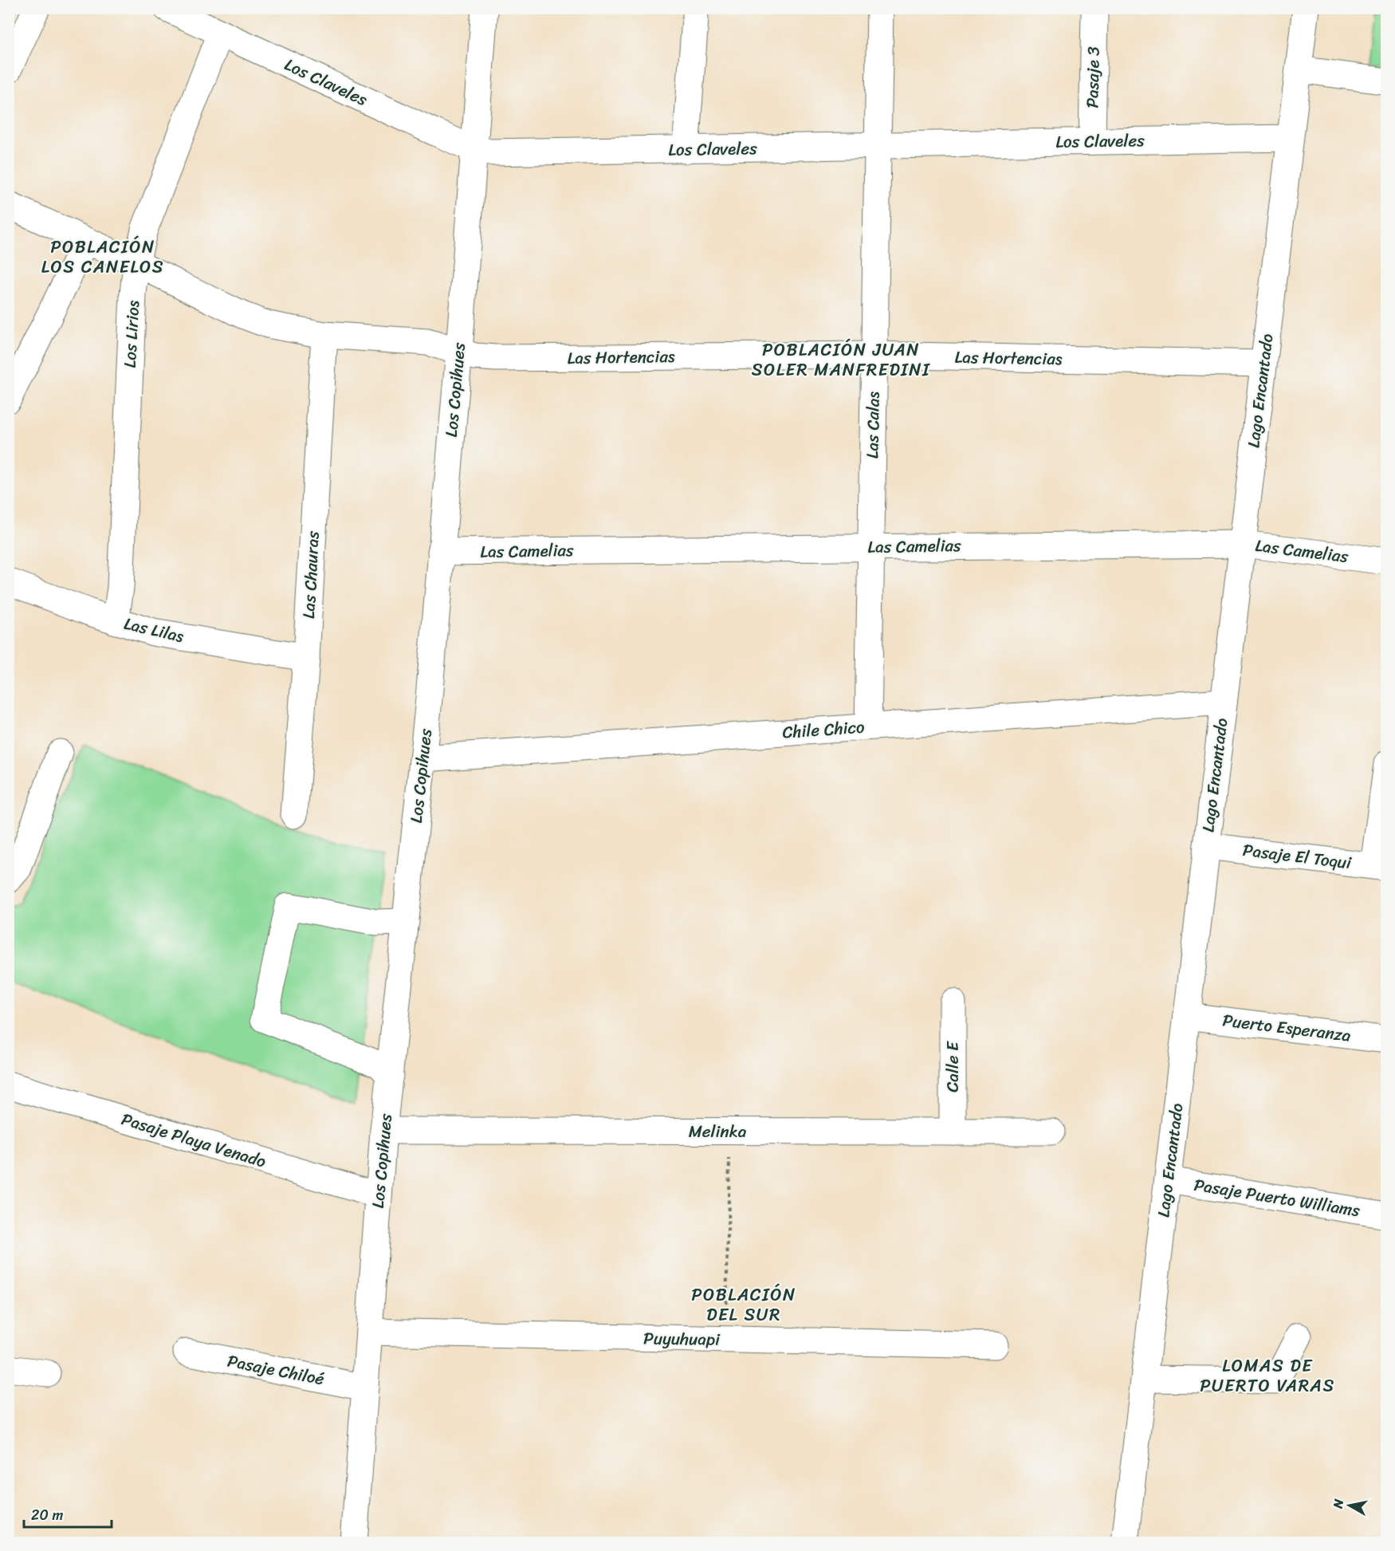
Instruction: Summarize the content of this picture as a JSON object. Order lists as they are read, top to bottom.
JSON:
{
  "streets": {
    "street": [
      "Pasaje 3",
      "Los Claveles",
      "Los Lirios",
      "Las Hortencias",
      "Los Copihues",
      "Lago Encantado",
      "Las Calas",
      "Las Camelias",
      "Las Chauras",
      "Las Lilas",
      "Chile Chico",
      "Pasaje El Toqui",
      "Puerto Esperanza",
      "Calle E",
      "Melinka",
      "Pasaje Playa Venado",
      "Pasaje Puerto Williams",
      "Puyuhuapi",
      "Pasaje Chiloé"
    ]
  },
  "crossings": [
    ["Pasaje 3", "Los Claveles"],
    ["Los Claveles", "Los Lirios"],
    ["Los Claveles", "Los Copihues"],
    ["Los Claveles", "Lago Encantado"],
    ["Los Claveles", "Las Calas"],
    ["Los Lirios", "Las Hortencias"],
    ["Los Lirios", "Las Lilas"],
    ["Las Hortencias", "Los Copihues"],
    ["Las Hortencias", "Lago Encantado"],
    ["Las Hortencias", "Las Calas"],
    ["Las Hortencias", "Las Chauras"],
    ["Los Copihues", "Las Camelias"],
    ["Los Copihues", "Chile Chico"],
    ["Los Copihues", "Melinka"],
    ["Los Copihues", "Pasaje Playa Venado"],
    ["Los Copihues", "Puyuhuapi"],
    ["Los Copihues", "Pasaje Chiloé"],
    ["Lago Encantado", "Las Camelias"],
    ["Lago Encantado", "Chile Chico"],
    ["Lago Encantado", "Pasaje El Toqui"],
    ["Lago Encantado", "Puerto Esperanza"],
    ["Lago Encantado", "Pasaje Puerto Williams"],
    ["Las Calas", "Las Camelias"],
    ["Las Calas", "Chile Chico"],
    ["Las Chauras", "Las Lilas"],
    ["Calle E", "Melinka"]
  ],
  "districts": [
    "POBLACIÓN LOS CANELOS",
    "POBLACIÓN JUAN SOLER MANFREDINI",
    "POBLACIÓN DEL SUR",
    "LOMAS DE PUERTO VARAS"
  ],
  "scale_bar": "20 m",
  "north": "left"
}
